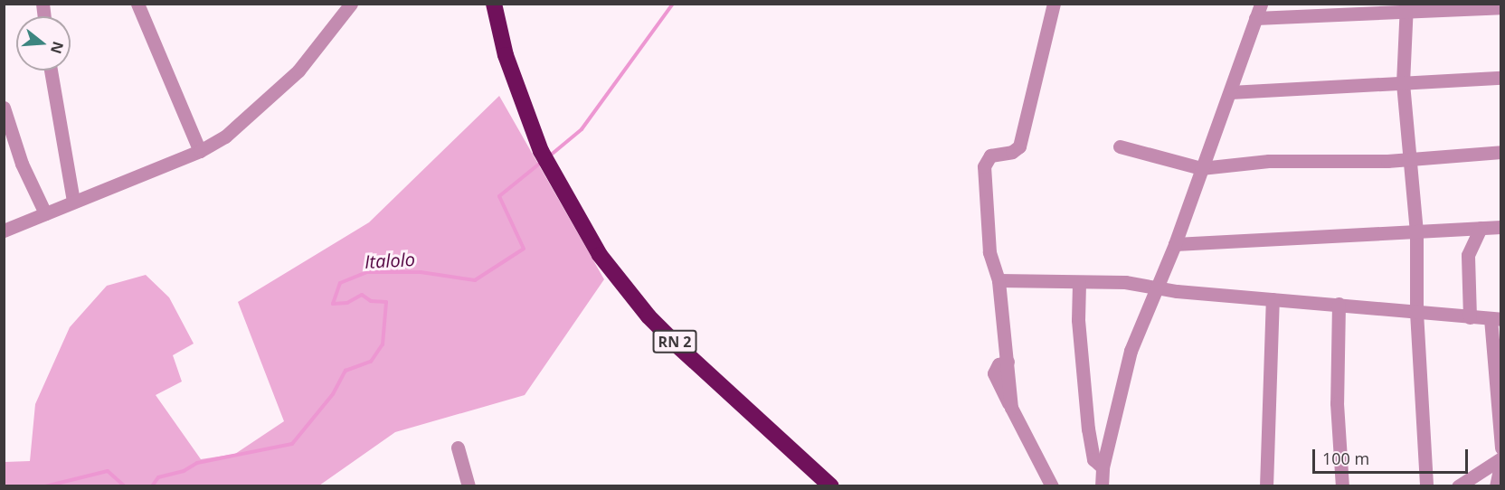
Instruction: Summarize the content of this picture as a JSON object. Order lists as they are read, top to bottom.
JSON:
{
  "streets": {
    "highway": ["RN 2"]
  },
  "water": ["Italolo"],
  "scale_bar": "100 m",
  "north": "right"
}
